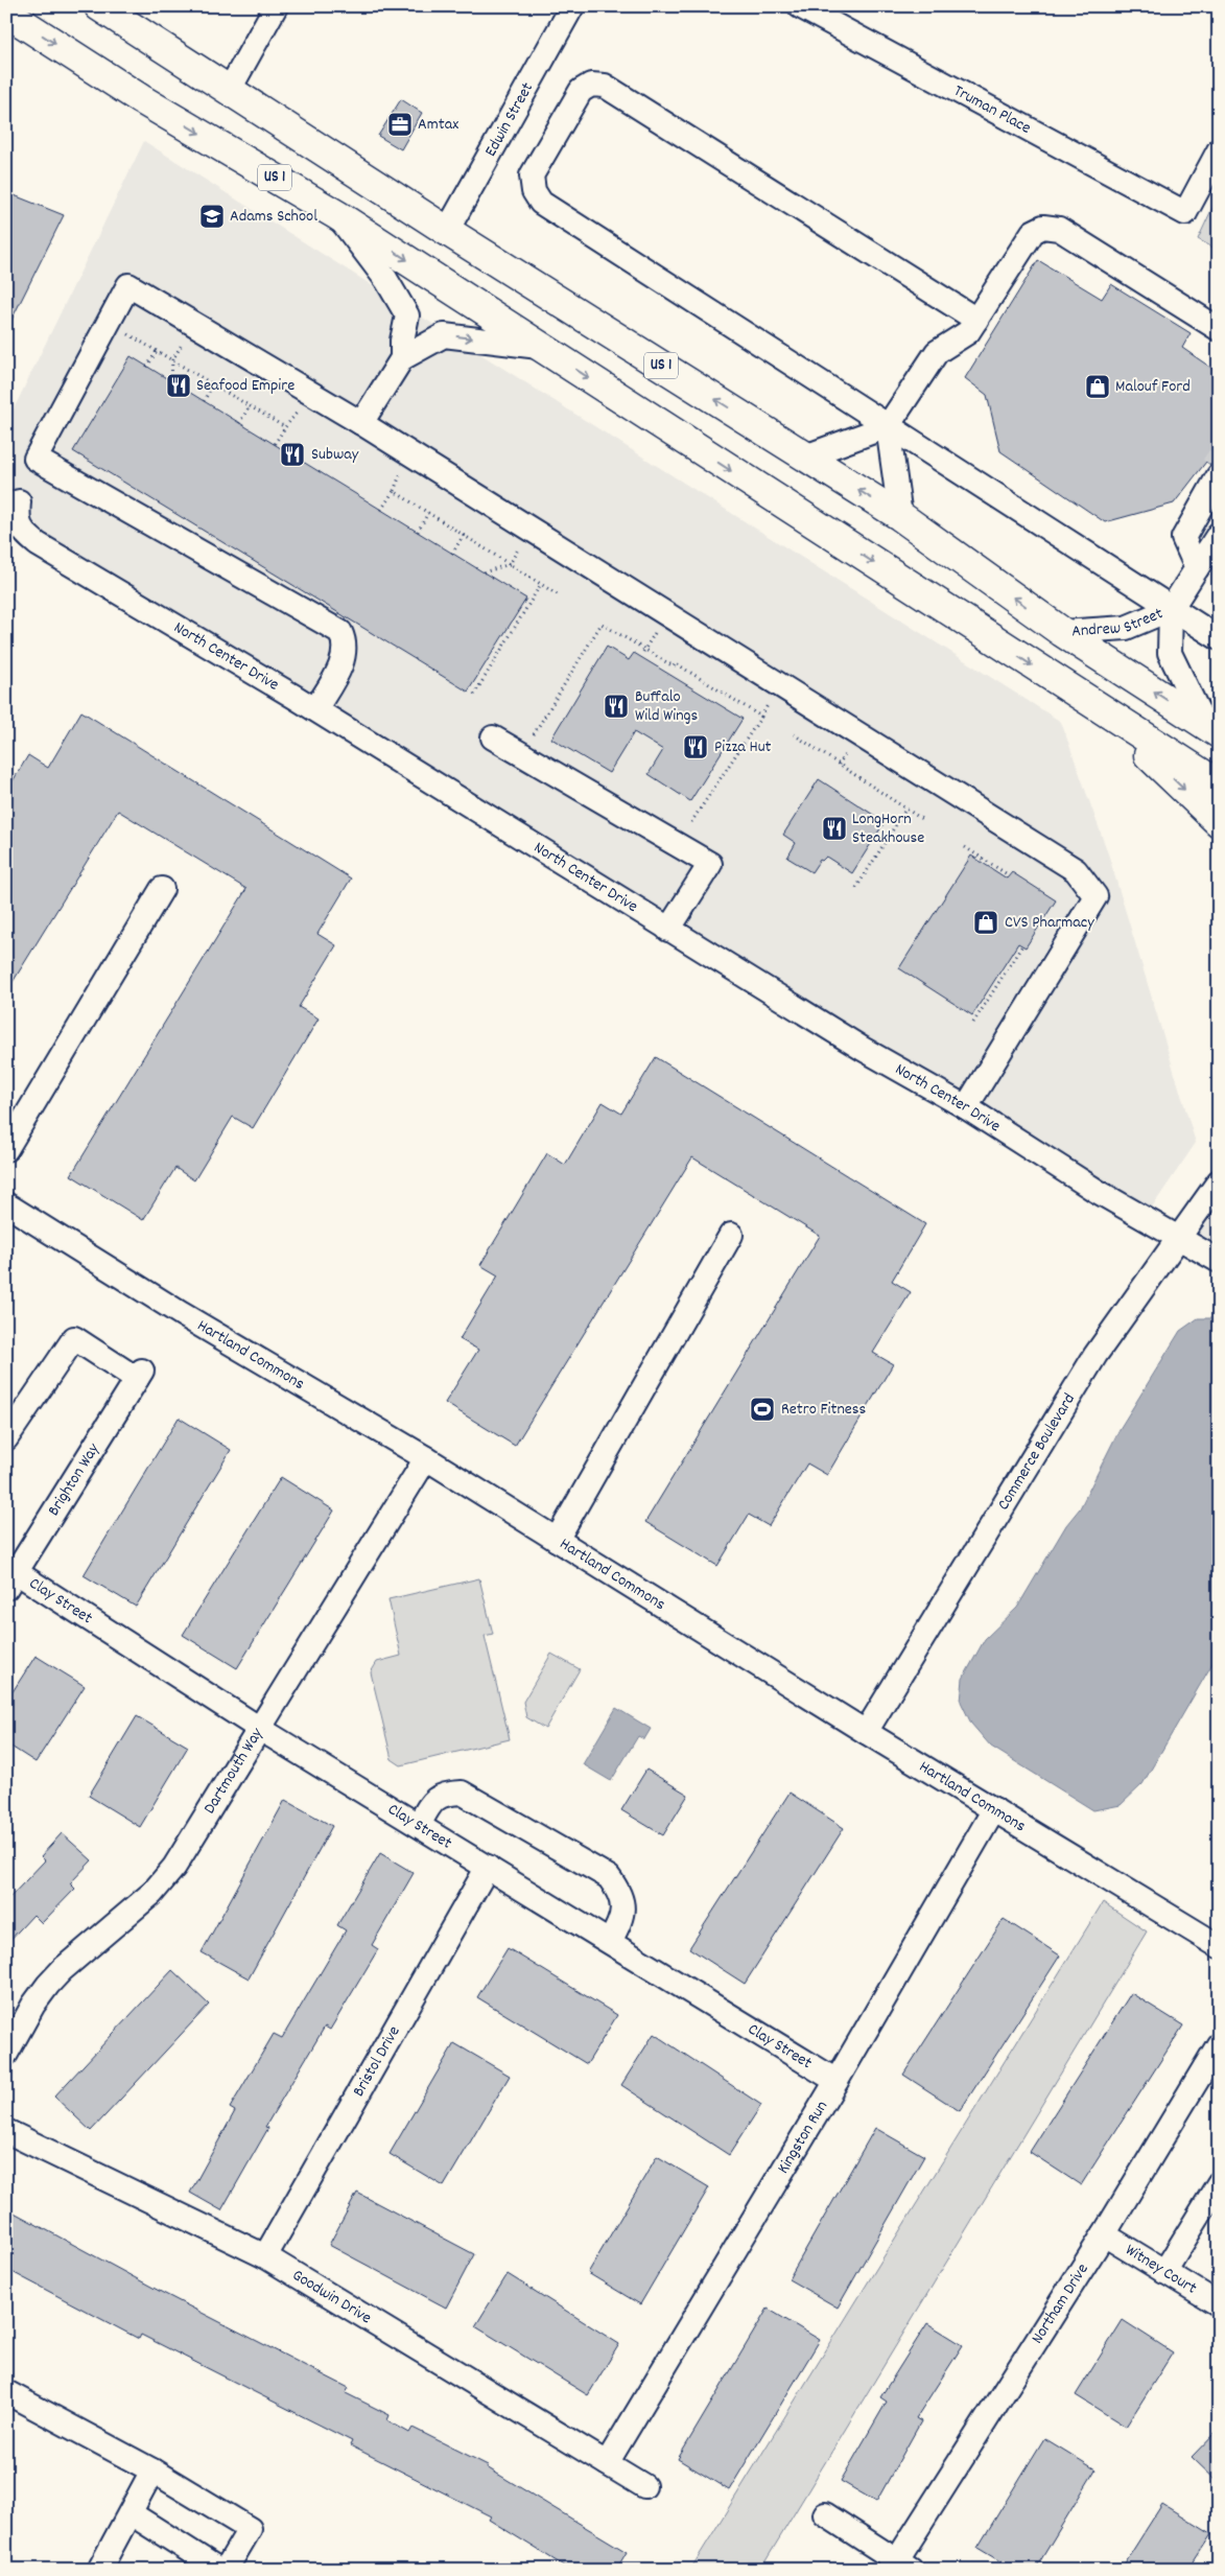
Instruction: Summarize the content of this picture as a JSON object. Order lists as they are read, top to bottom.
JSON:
{
  "streets": {
    "highway": ["US 1"],
    "street": [
      "Truman Place",
      "Edwin Street",
      "Andrew Street",
      "North Center Drive",
      "Hartland Commons",
      "Commerce Boulevard",
      "Brighton Way",
      "Clay Street",
      "Dartmouth Way",
      "Bristol Drive",
      "Kingston Run",
      "Witney Court",
      "Goodwin Drive",
      "Northam Drive"
    ]
  },
  "crossings": [
    ["Edwin Street", "US 1"],
    ["US 1", "Andrew Street"],
    ["North Center Drive", "Commerce Boulevard"],
    ["Hartland Commons", "Commerce Boulevard"],
    ["Hartland Commons", "Dartmouth Way"],
    ["Hartland Commons", "Kingston Run"],
    ["Brighton Way", "Clay Street"],
    ["Clay Street", "Dartmouth Way"],
    ["Clay Street", "Bristol Drive"],
    ["Clay Street", "Kingston Run"],
    ["Bristol Drive", "Goodwin Drive"],
    ["Kingston Run", "Goodwin Drive"],
    ["Witney Court", "Northam Drive"]
  ],
  "places": {
    "office": ["Amtax"],
    "school or university": ["Adams School"],
    "restaurant": [
      "Seafood Empire",
      "Subway",
      "Buffalo Wild Wings",
      "Pizza Hut",
      "LongHorn Steakhouse"
    ],
    "shop": ["Malouf Ford", "CVS Pharmacy"],
    "sports": ["Retro Fitness"]
  }
}
